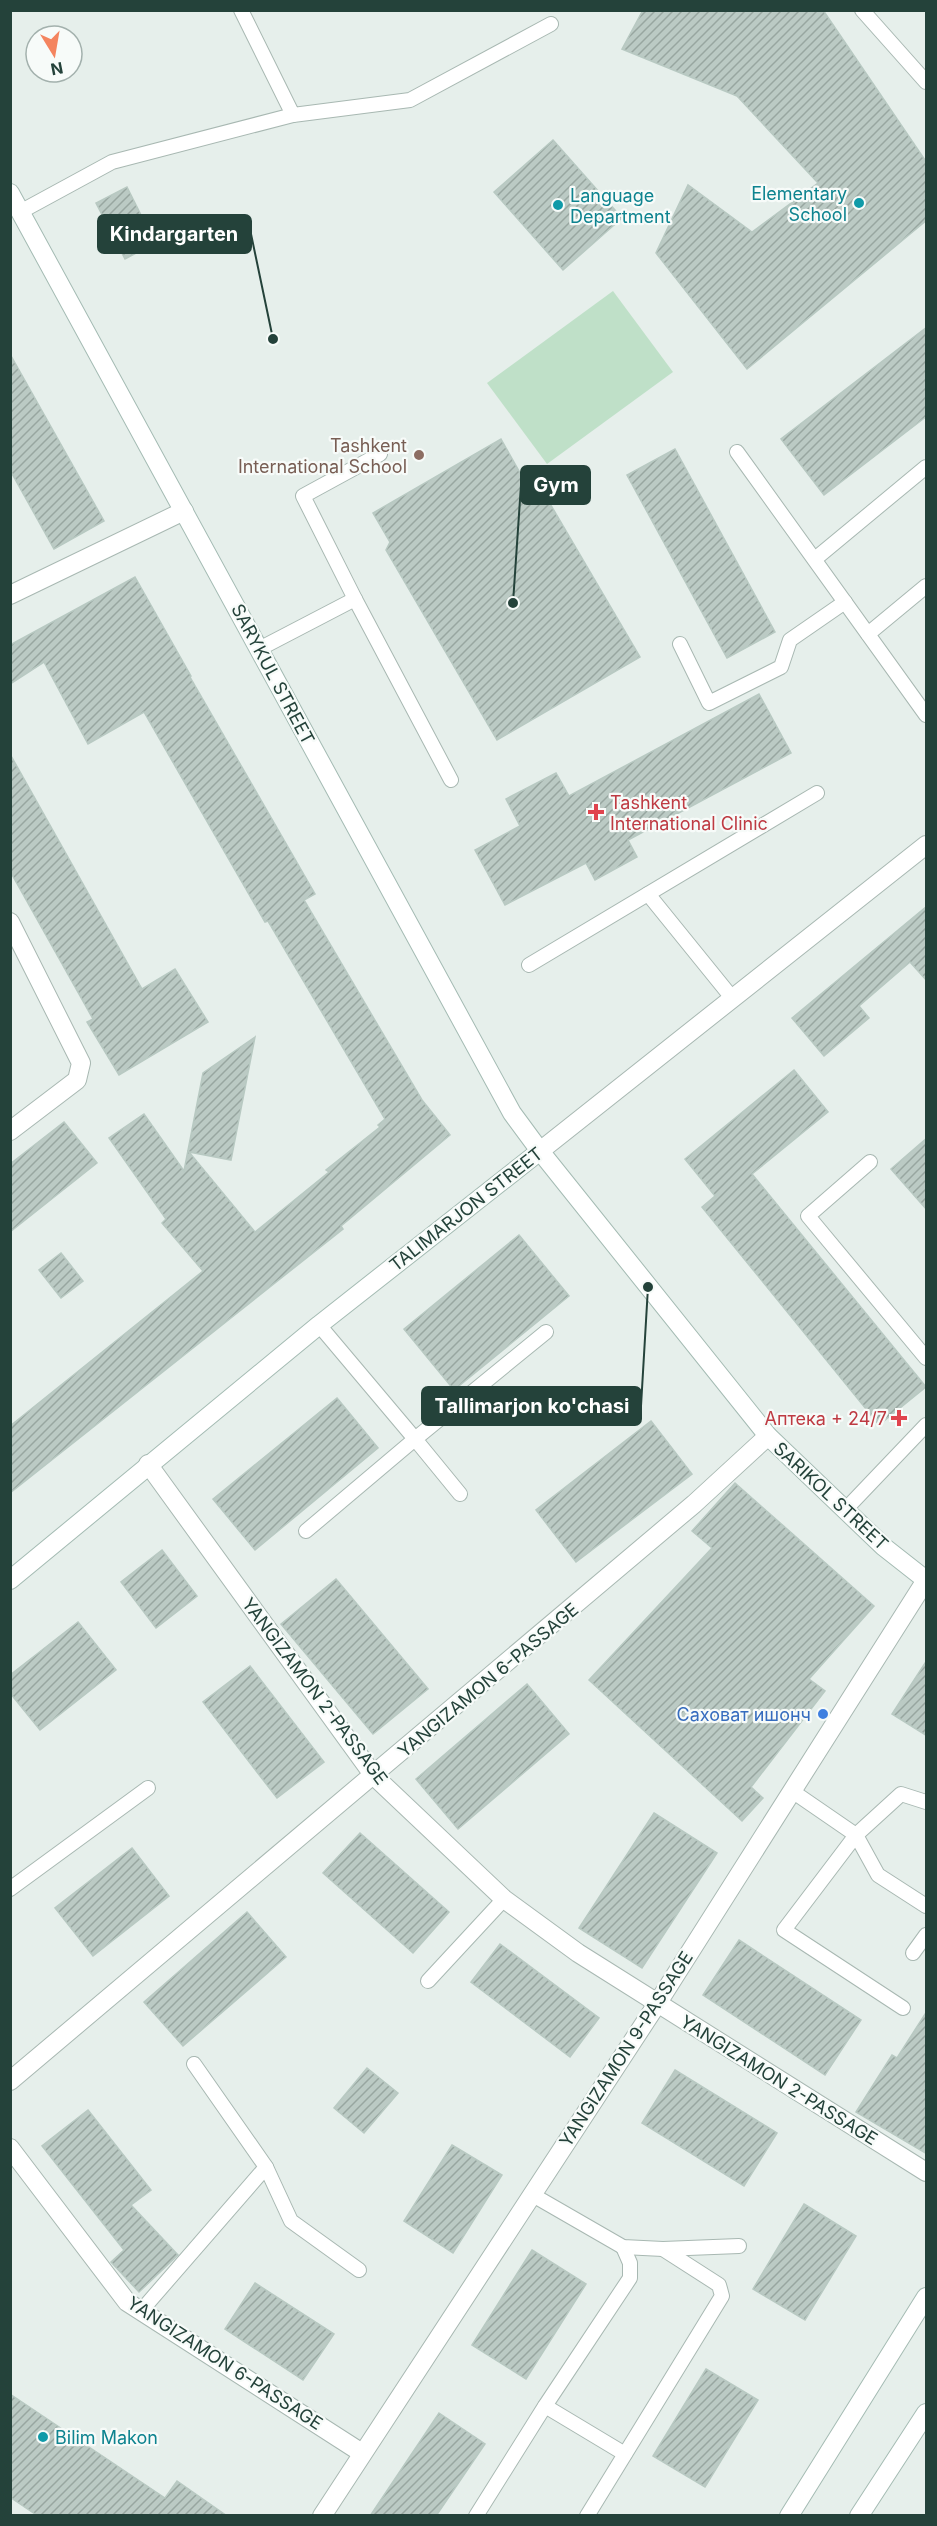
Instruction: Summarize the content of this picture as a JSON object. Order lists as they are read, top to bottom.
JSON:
{
  "streets": {
    "street": [
      "SARYKUL STREET",
      "TALIMARJON STREET",
      "SARIKOL STREET",
      "YANGIZAMON 6-PASSAGE",
      "YANGIZAMON 2-PASSAGE",
      "YANGIZAMON 9-PASSAGE"
    ]
  },
  "crossings": [
    ["SARYKUL STREET", "TALIMARJON STREET"],
    ["SARYKUL STREET", "SARIKOL STREET"],
    ["TALIMARJON STREET", "SARIKOL STREET"],
    ["TALIMARJON STREET", "YANGIZAMON 2-PASSAGE"],
    ["SARIKOL STREET", "YANGIZAMON 6-PASSAGE"],
    ["SARIKOL STREET", "YANGIZAMON 9-PASSAGE"],
    ["YANGIZAMON 6-PASSAGE", "YANGIZAMON 2-PASSAGE"],
    ["YANGIZAMON 6-PASSAGE", "YANGIZAMON 9-PASSAGE"],
    ["YANGIZAMON 2-PASSAGE", "YANGIZAMON 9-PASSAGE"]
  ],
  "places": {
    "other": [
      "Elementary School",
      "Language Department",
      "Kindargarten",
      "Tashkent International School",
      "Gym",
      "Tallimarjon ko'chasi",
      "Саховат ишонч",
      "Bilim Makon"
    ],
    "health": ["Tashkent International Clinic", "Аптека + 24/7"]
  },
  "north": "bottom"
}
